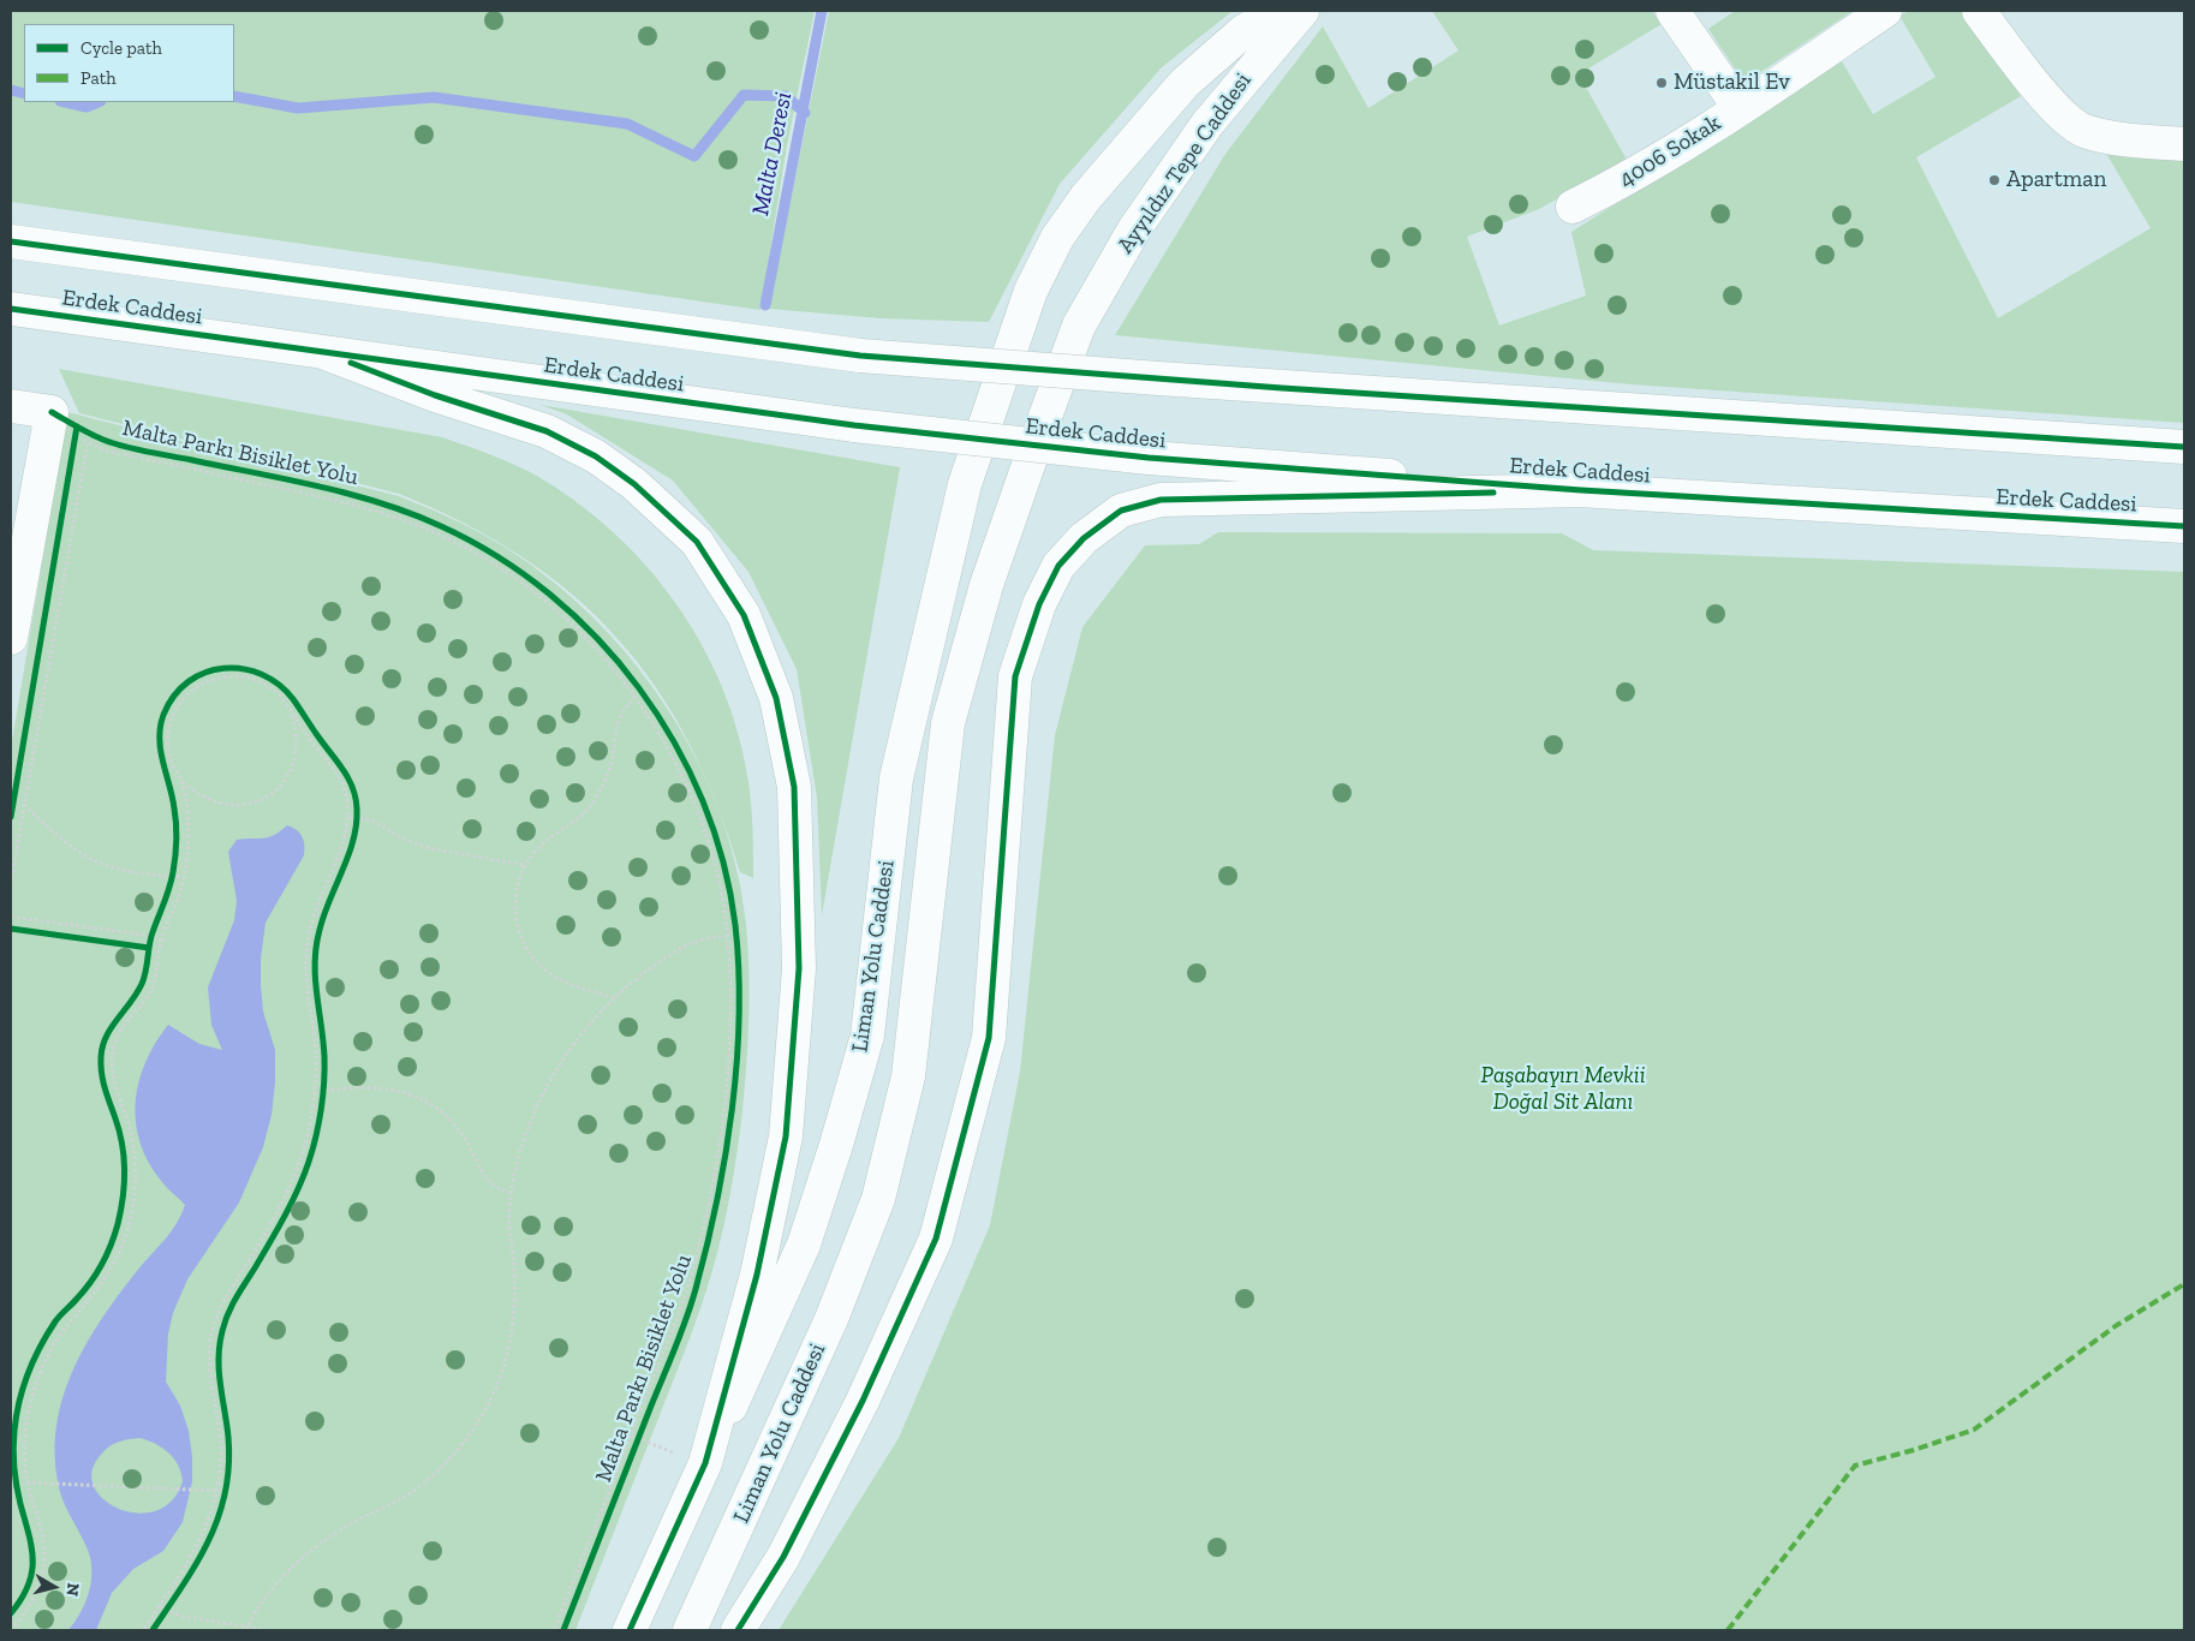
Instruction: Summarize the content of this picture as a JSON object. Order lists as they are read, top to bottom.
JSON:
{
  "streets": {
    "main road": [
      "4006 Sokak",
      "Ayyıldız Tepe Caddesi",
      "Erdek Caddesi",
      "Liman Yolu Caddesi"
    ],
    "cycle path": ["Malta Parkı Bisiklet Yolu"]
  },
  "crossings": [
    ["Ayyıldız Tepe Caddesi", "Liman Yolu Caddesi"]
  ],
  "water": ["Malta Deresi"],
  "parks": ["Paşabayırı Mevkii Doğal Sit Alanı"],
  "places": ["Müstakil Ev", "Apartman"],
  "legend": ["Cycle path", "Path"],
  "north": "right"
}
